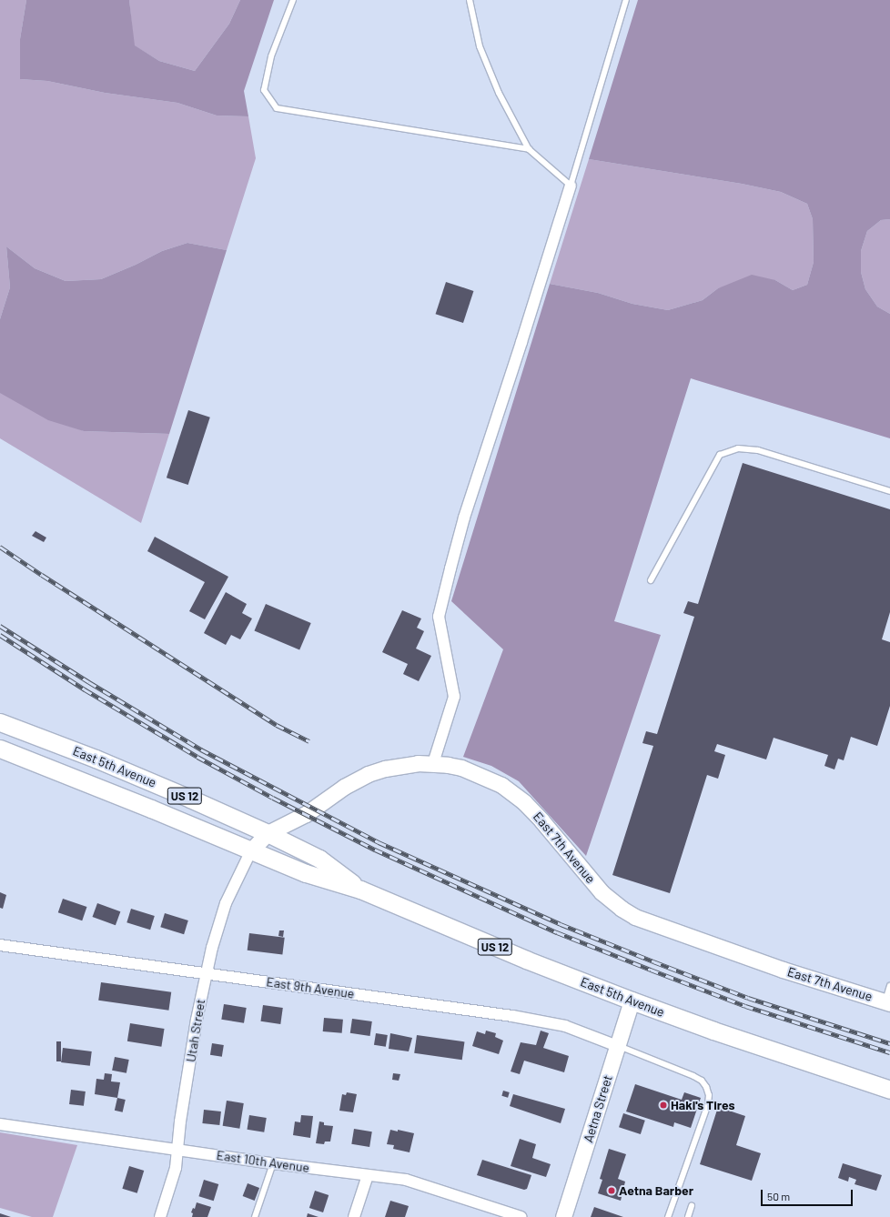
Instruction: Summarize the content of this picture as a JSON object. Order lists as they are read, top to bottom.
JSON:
{
  "streets": {
    "main road": ["East 5th Avenue", "US 12"],
    "street": [
      "East 7th Avenue",
      "East 9th Avenue",
      "Utah Street",
      "Aetna Street",
      "East 10th Avenue"
    ]
  },
  "crossings": [
    ["East 5th Avenue", "East 7th Avenue"],
    ["East 5th Avenue", "Utah Street"],
    ["East 5th Avenue", "Aetna Street"],
    ["East 7th Avenue", "Utah Street"],
    ["East 9th Avenue", "Utah Street"],
    ["East 9th Avenue", "Aetna Street"],
    ["Utah Street", "East 10th Avenue"]
  ],
  "places": ["Haki's Tires", "Aetna Barber"],
  "scale_bar": "50 m"
}
